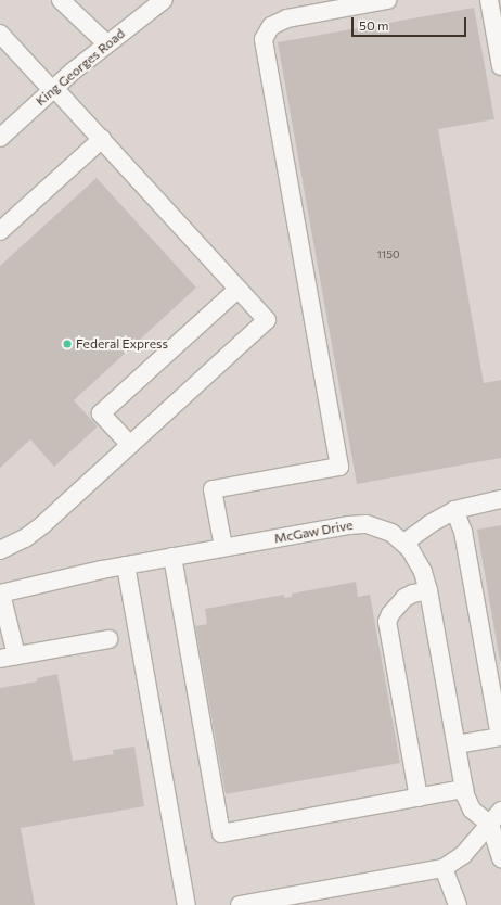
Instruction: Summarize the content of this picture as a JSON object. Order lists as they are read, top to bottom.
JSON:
{
  "streets": {
    "street": ["King Georges Road", "McGaw Drive"]
  },
  "places": ["Federal Express"],
  "house_numbers": ["1150"],
  "scale_bar": "50 m"
}
